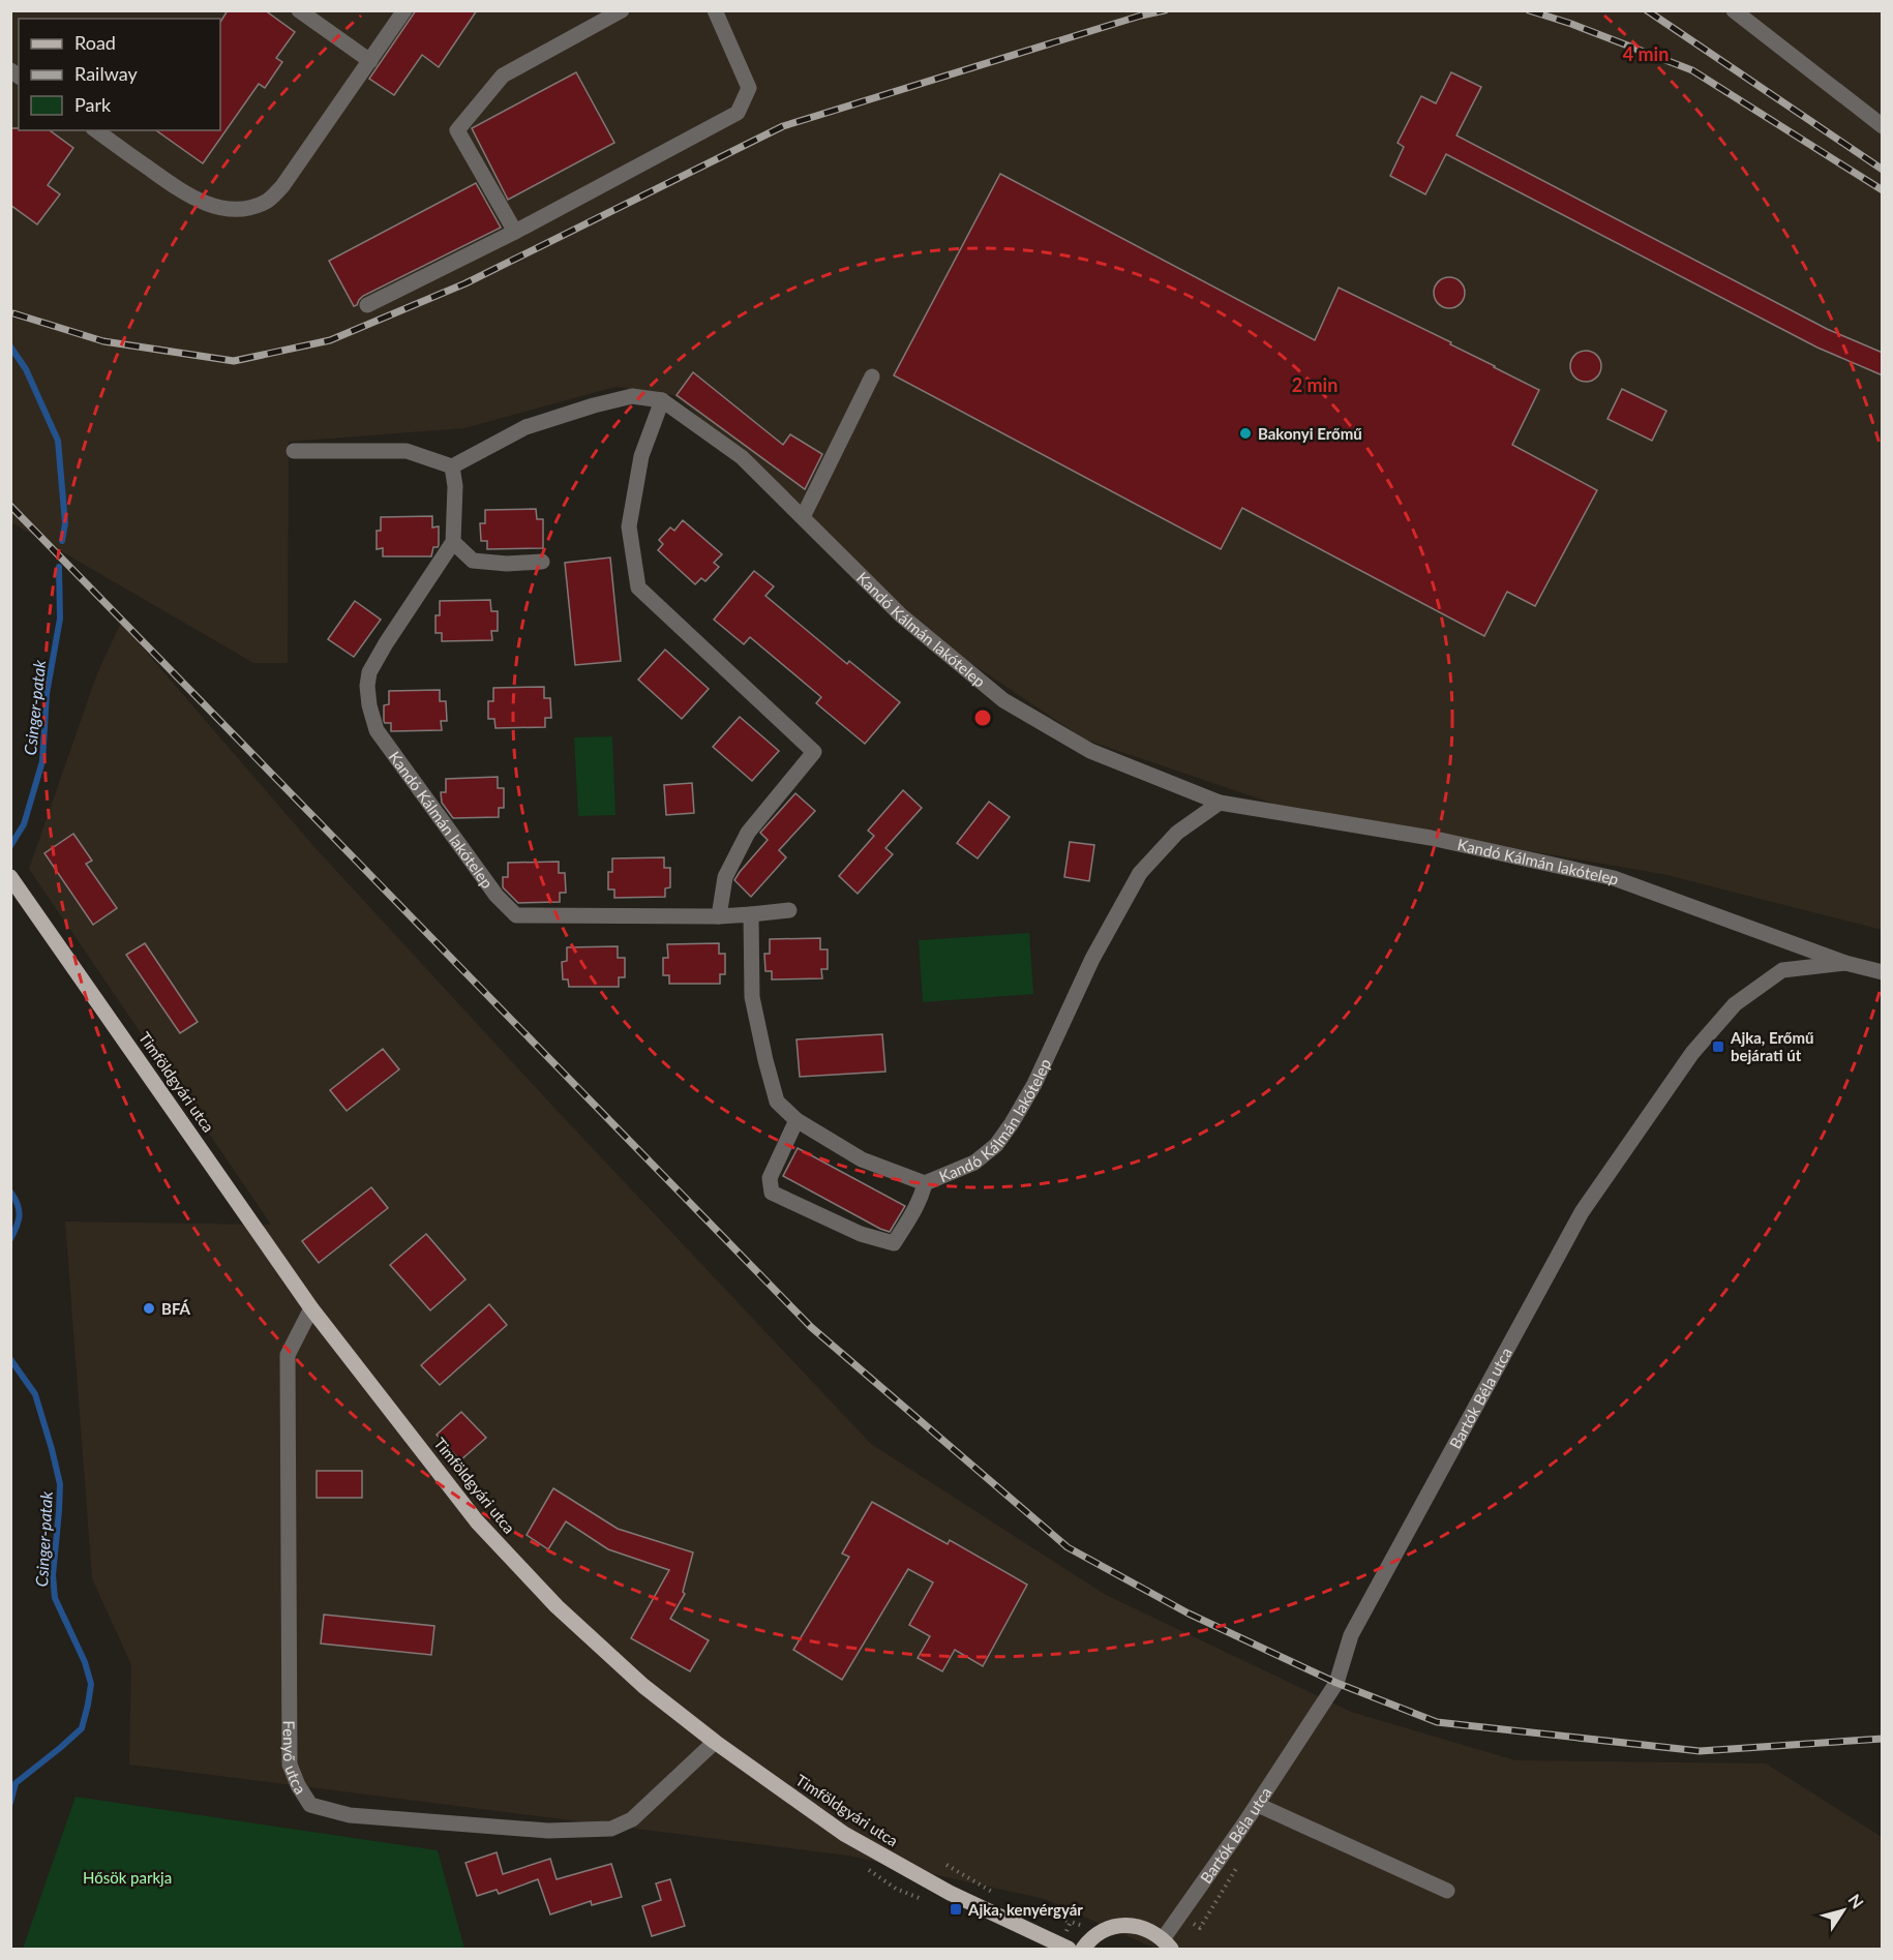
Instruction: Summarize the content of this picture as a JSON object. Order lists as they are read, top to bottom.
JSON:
{
  "streets": {
    "main road": ["Timföldgyári utca"],
    "street": ["Kandó Kálmán lakótelep", "Bartók Béla utca", "Fenyő utca"]
  },
  "crossings": [
    ["Kandó Kálmán lakótelep", "Bartók Béla utca"],
    ["Timföldgyári utca", "Fenyő utca"]
  ],
  "water": ["Csinger-patak"],
  "parks": ["Hősök parkja"],
  "places": {
    "other": ["Bakonyi Erőmű", "BFÁ"],
    "transit": ["Ajka, Erőmű bejárati út", "Ajka, kenyérgyár"]
  },
  "legend": ["Road", "Railway", "Park"],
  "north": "top right",
  "rings": ["4 min", "2 min"]
}
